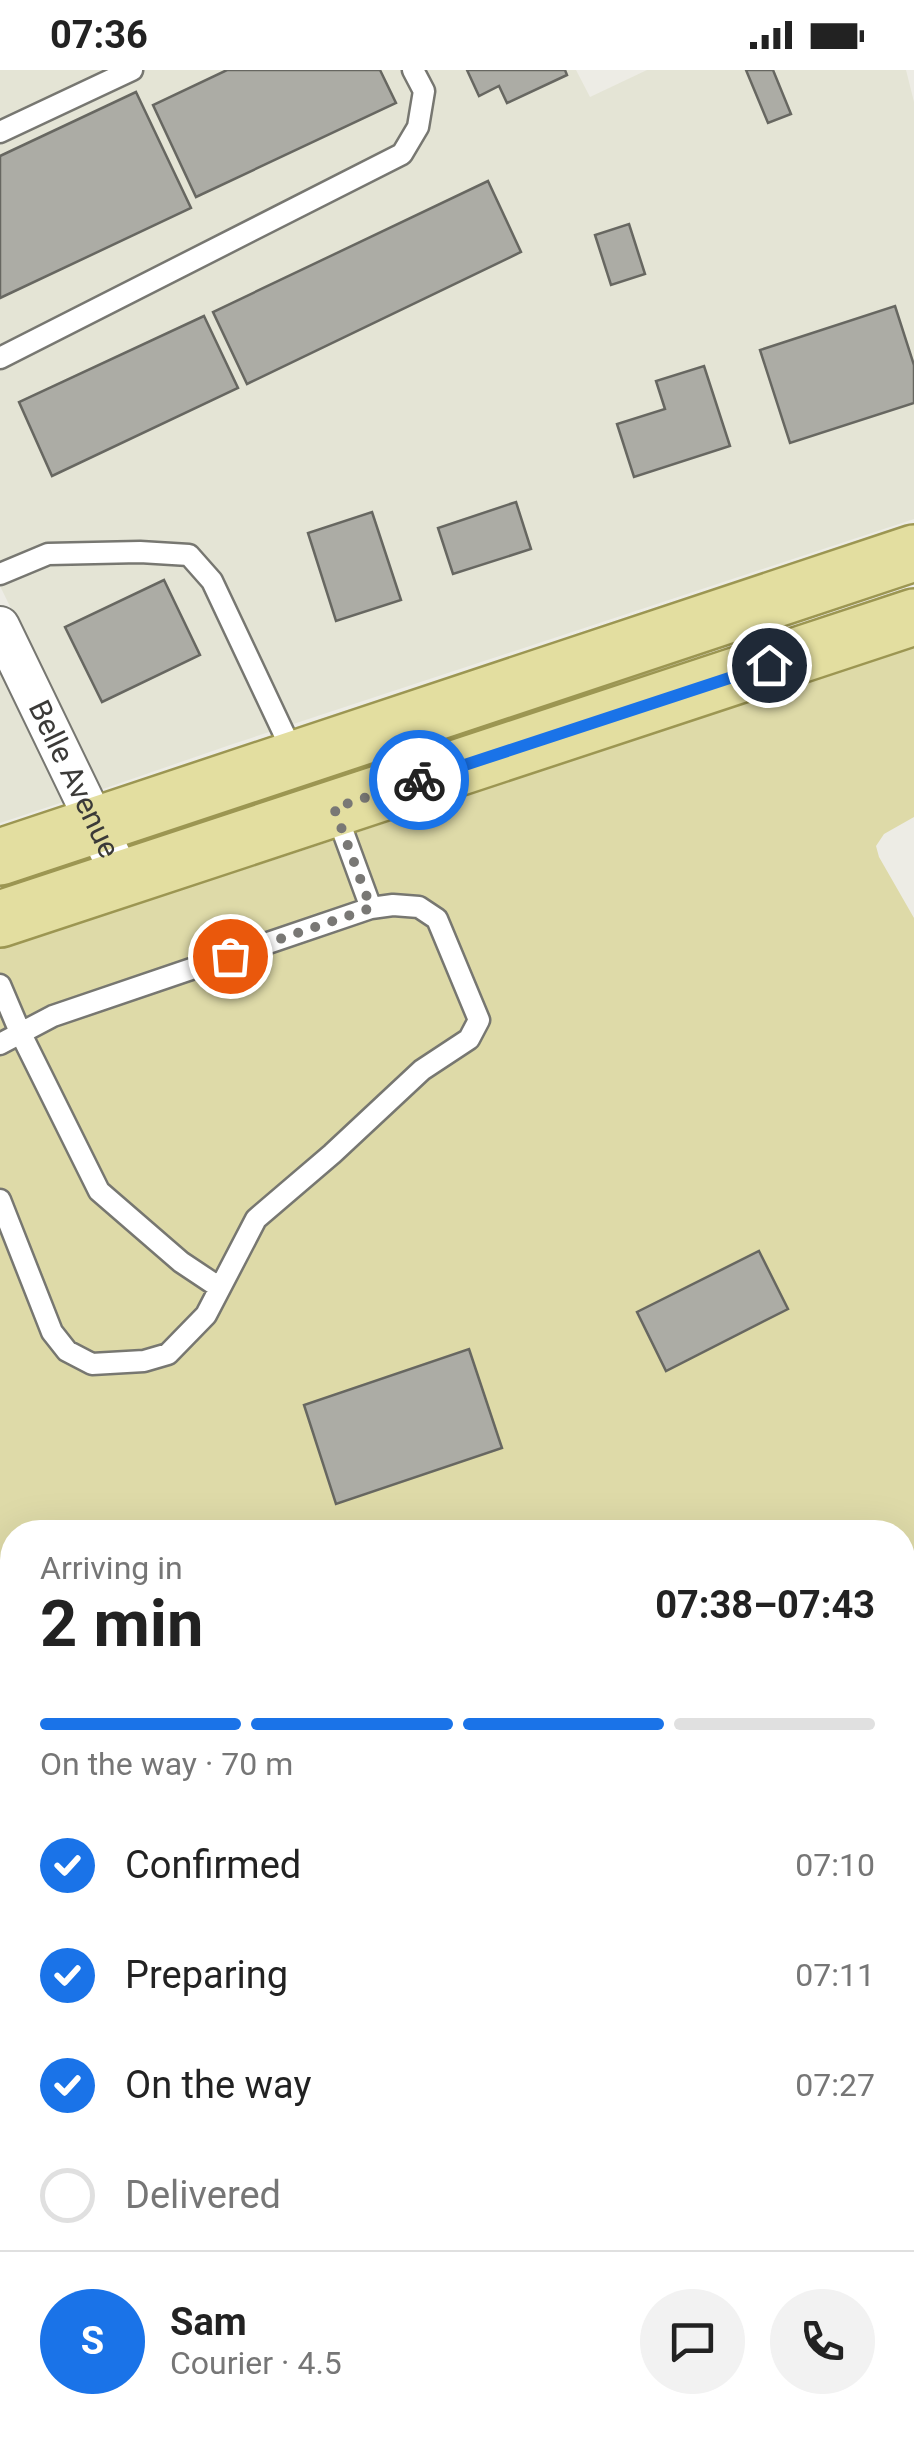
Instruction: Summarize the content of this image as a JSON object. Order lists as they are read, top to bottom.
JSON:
{
  "streets": {
    "street": ["Belle Avenue"]
  },
  "page": {
    "status": "07:36",
    "heading": ["2 min", "Arriving in", "07:38–07:43"],
    "panel": ["Sam", "Courier · 4.5"],
    "bar": "On the way · 70 m",
    "list": [
      ["Confirmed", "07:10"],
      ["Preparing", "07:11"],
      ["On the way", "07:27"],
      "Delivered"
    ],
    "round": "S"
  }
}
